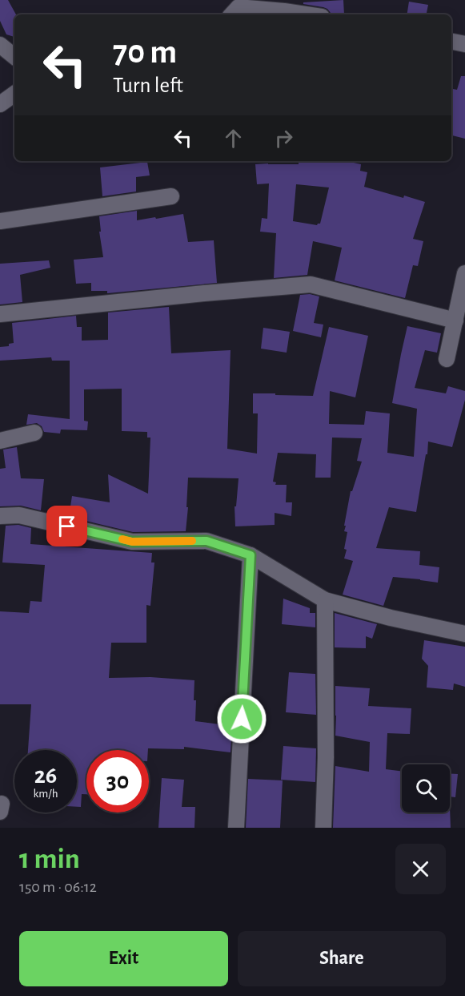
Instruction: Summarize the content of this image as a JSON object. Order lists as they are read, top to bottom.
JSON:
{
  "page": {
    "turn": ["70 m", "Turn left"],
    "speed": "26 km/h",
    "limit": "30",
    "heading": ["1 min", "150 m · 06:12"],
    "buttons": ["Exit", "Share"]
  }
}
